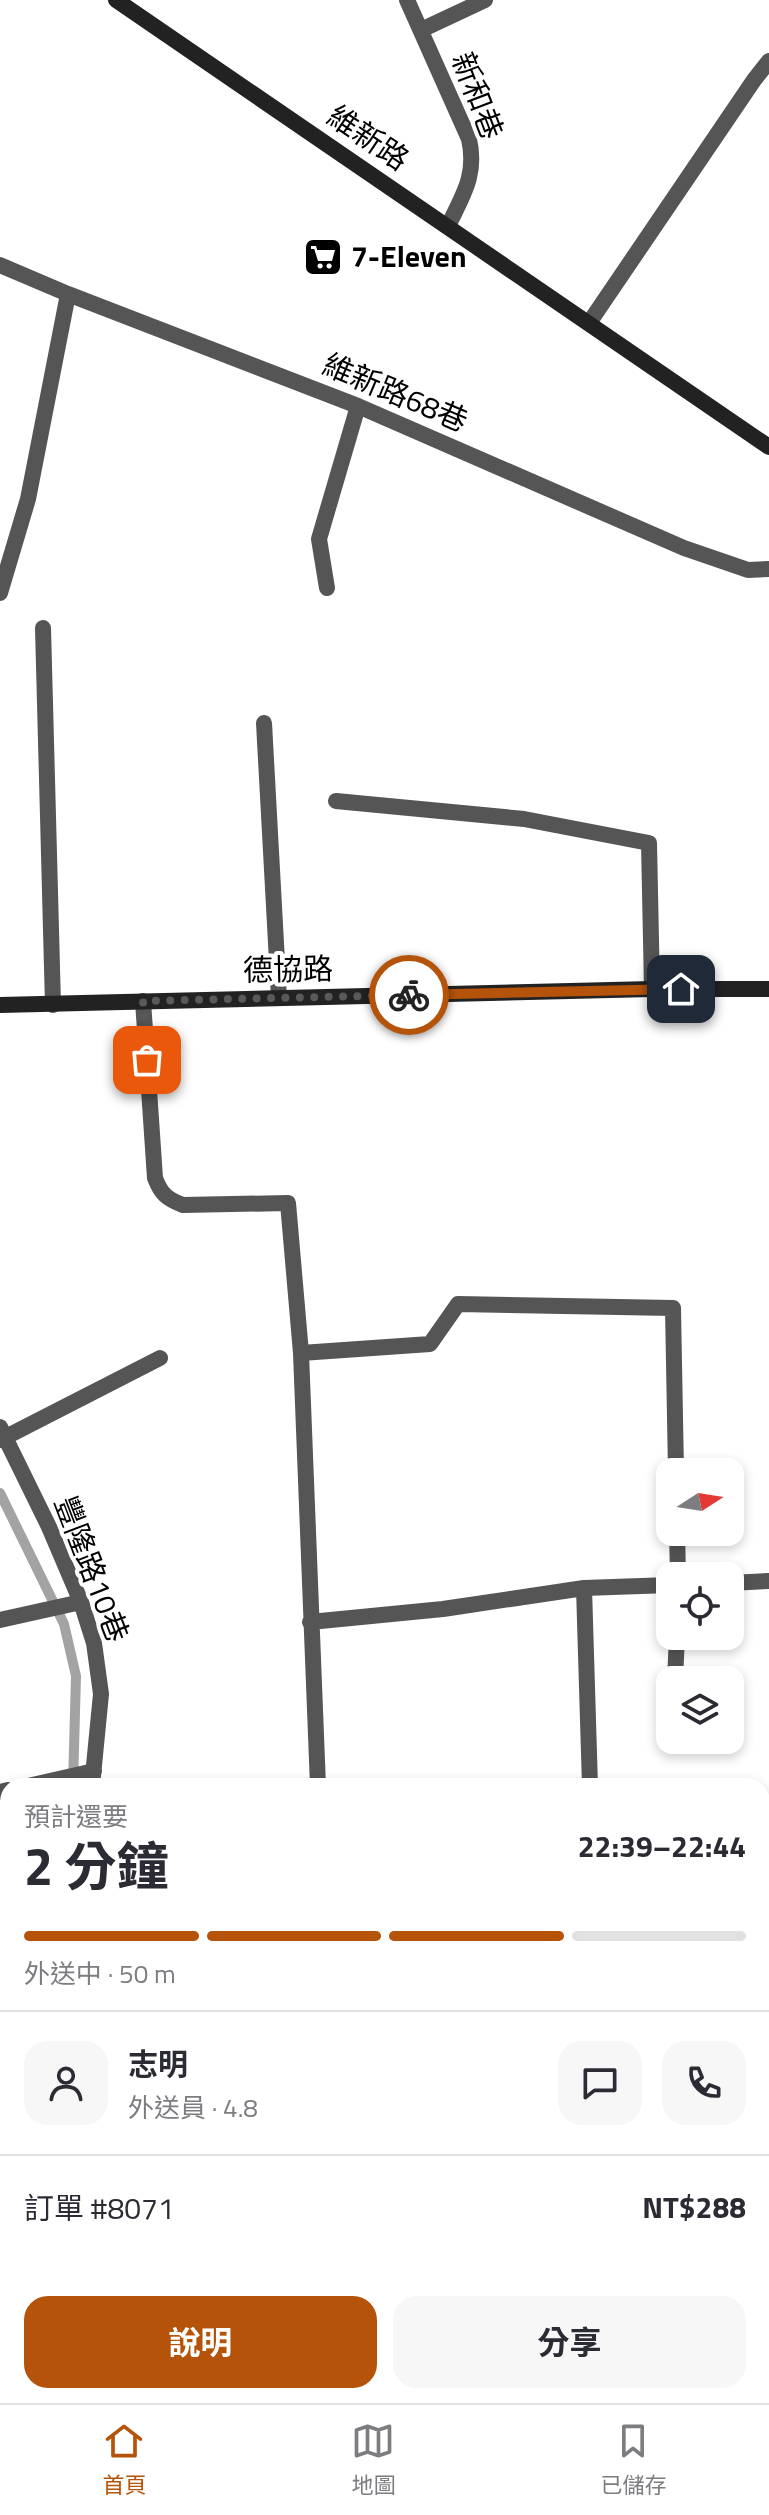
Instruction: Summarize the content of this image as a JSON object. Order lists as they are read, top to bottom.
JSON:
{
  "streets": {
    "street": [
      "新和巷",
      "維新路",
      "維新路68巷",
      "德協路",
      "豐隆路10巷"
    ]
  },
  "crossings": [
    ["新和巷", "維新路"]
  ],
  "places": {
    "supermarket": ["7-Eleven"]
  },
  "north": "right",
  "page": {
    "heading": ["2 分鐘", "預計還要", "22:39–22:44"],
    "panel": [
      "志明",
      "外送員 · 4.8",
      "訂單 #8071",
      "NT$288"
    ],
    "bar": "外送中 · 50 m",
    "buttons": ["說明", "分享"],
    "tabs": ["首頁", "地圖", "已儲存"]
  }
}
